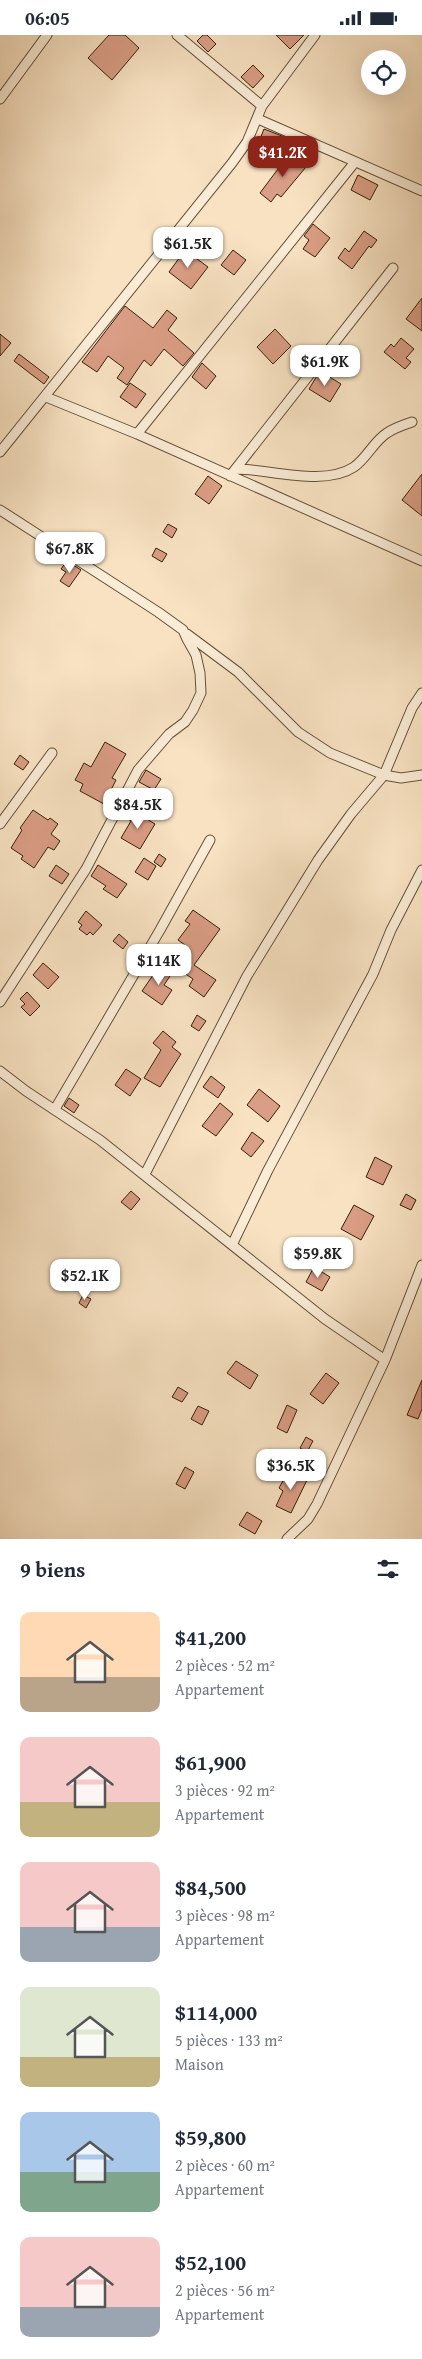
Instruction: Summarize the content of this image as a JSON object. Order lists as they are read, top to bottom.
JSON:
{
  "page": {
    "status": "06:05",
    "price": [
      "$41.2K",
      "$61.5K",
      "$61.9K",
      "$67.8K",
      "$84.5K",
      "$114K",
      "$59.8K",
      "$52.1K",
      "$36.5K"
    ],
    "heading": "9 biens",
    "list": [
      {
        "name": "$41,200",
        "note": "2 pièces · 52 m² · Appartement"
      },
      {
        "name": "$61,900",
        "note": "3 pièces · 92 m² · Appartement"
      },
      {
        "name": "$84,500",
        "note": "3 pièces · 98 m² · Appartement"
      },
      {
        "name": "$114,000",
        "note": "5 pièces · 133 m² · Maison"
      },
      {
        "name": "$59,800",
        "note": "2 pièces · 60 m² · Appartement"
      },
      {
        "name": "$52,100",
        "note": "2 pièces · 56 m² · Appartement"
      }
    ]
  }
}
